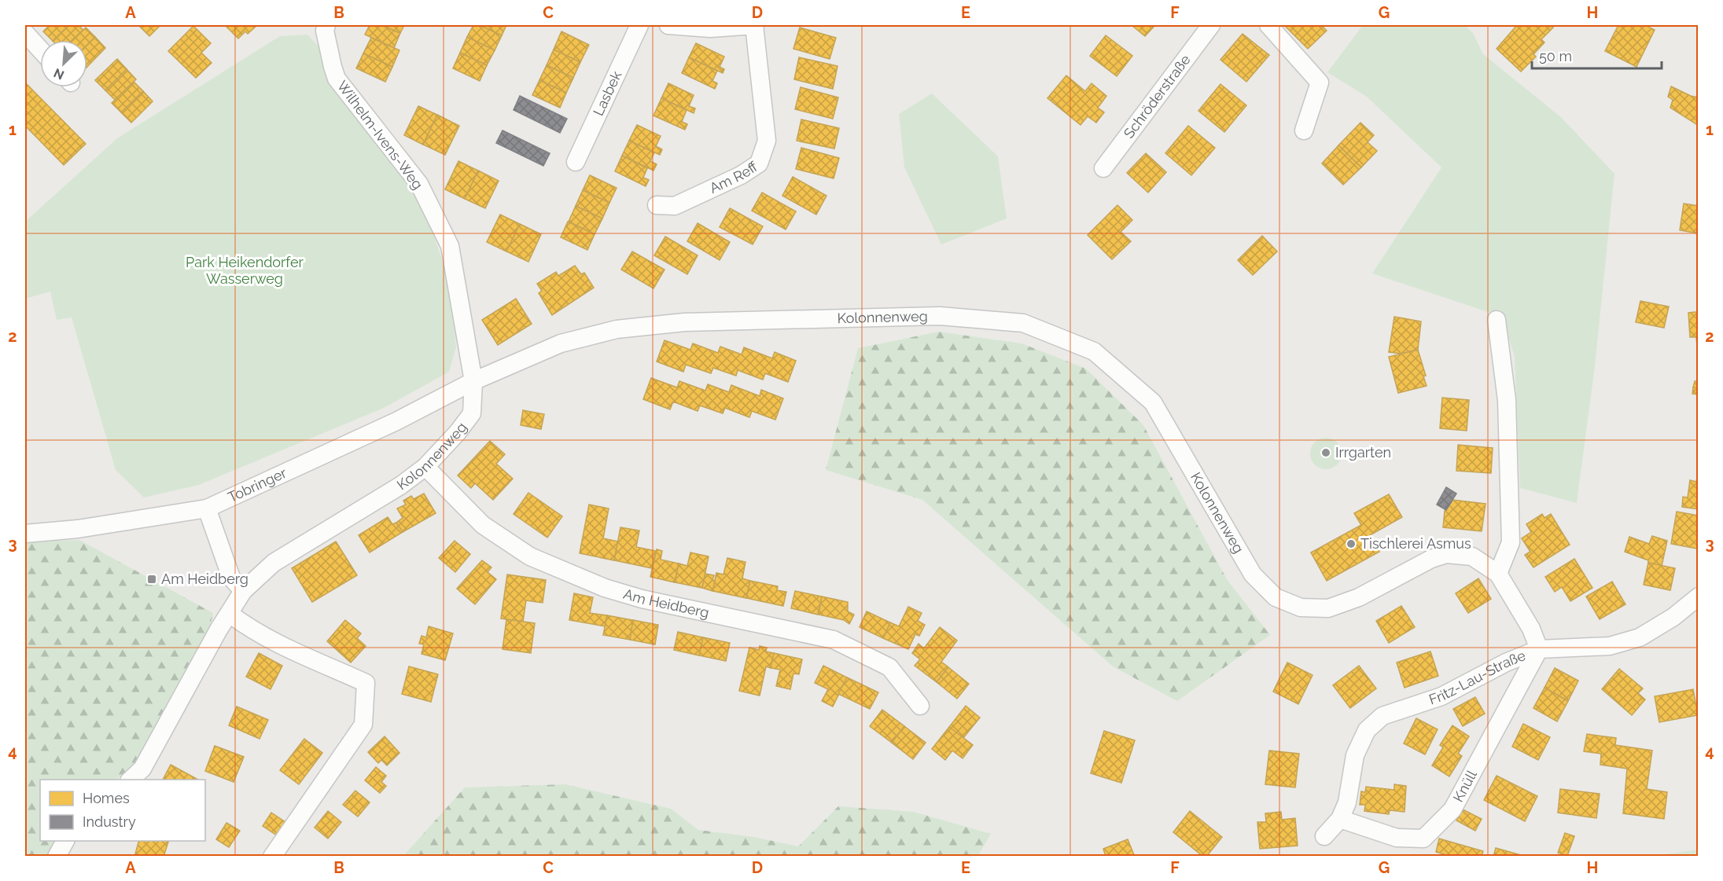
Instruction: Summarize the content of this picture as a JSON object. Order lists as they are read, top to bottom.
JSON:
{
  "streets": {
    "street": [
      "Lasbek",
      "Schröderstraße",
      "Wilhelm-Ivens-Weg",
      "Am Reff",
      "Kolonnenweg",
      "Tobringer",
      "Am Heidberg",
      "Fritz-Lau-Straße",
      "Knüll"
    ]
  },
  "crossings": [
    ["Wilhelm-Ivens-Weg", "Kolonnenweg"],
    ["Wilhelm-Ivens-Weg", "Tobringer"],
    ["Kolonnenweg", "Tobringer"],
    ["Kolonnenweg", "Am Heidberg"],
    ["Kolonnenweg", "Fritz-Lau-Straße"],
    ["Kolonnenweg", "Knüll"],
    ["Fritz-Lau-Straße", "Knüll"]
  ],
  "parks": ["Park Heikendorfer Wasserweg"],
  "places": {
    "other": ["Irrgarten", "Tischlerei Asmus"],
    "transit": ["Am Heidberg"]
  },
  "legend": ["Homes", "Industry"],
  "scale_bar": "50 m",
  "north": "bottom left",
  "grid": {
    "columns": [
      "A",
      "B",
      "C",
      "D",
      "E",
      "F",
      "G",
      "H"
    ],
    "rows": [
      "1",
      "2",
      "3",
      "4"
    ]
  }
}
